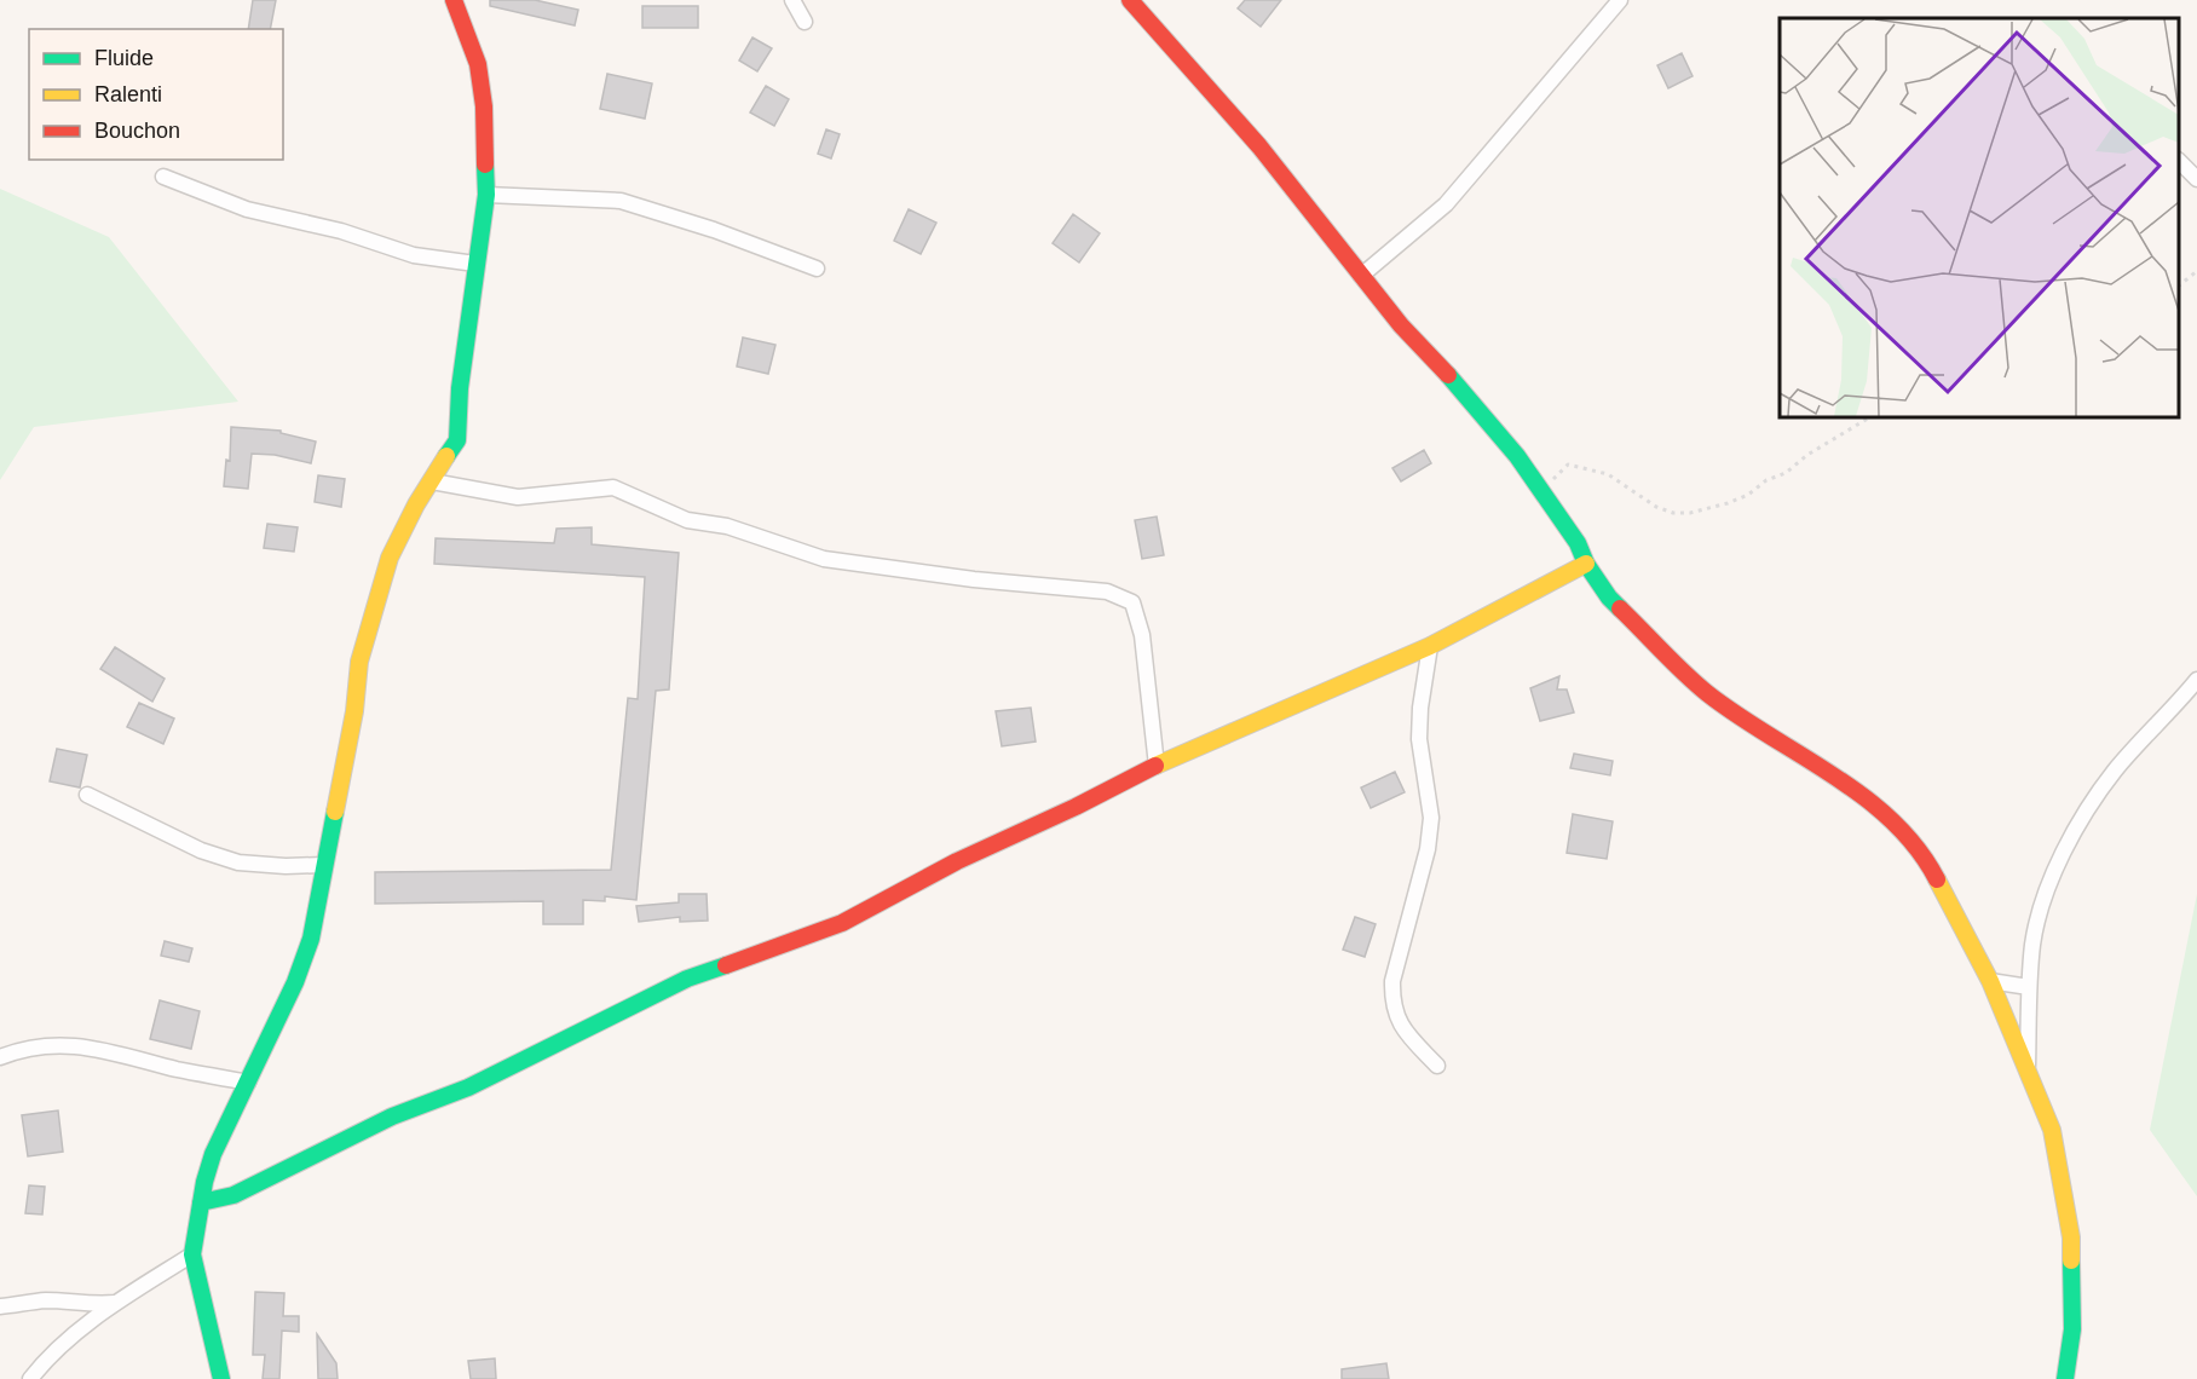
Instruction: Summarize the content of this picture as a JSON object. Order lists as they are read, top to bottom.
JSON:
{
  "legend": ["Fluide", "Ralenti", "Bouchon"]
}
